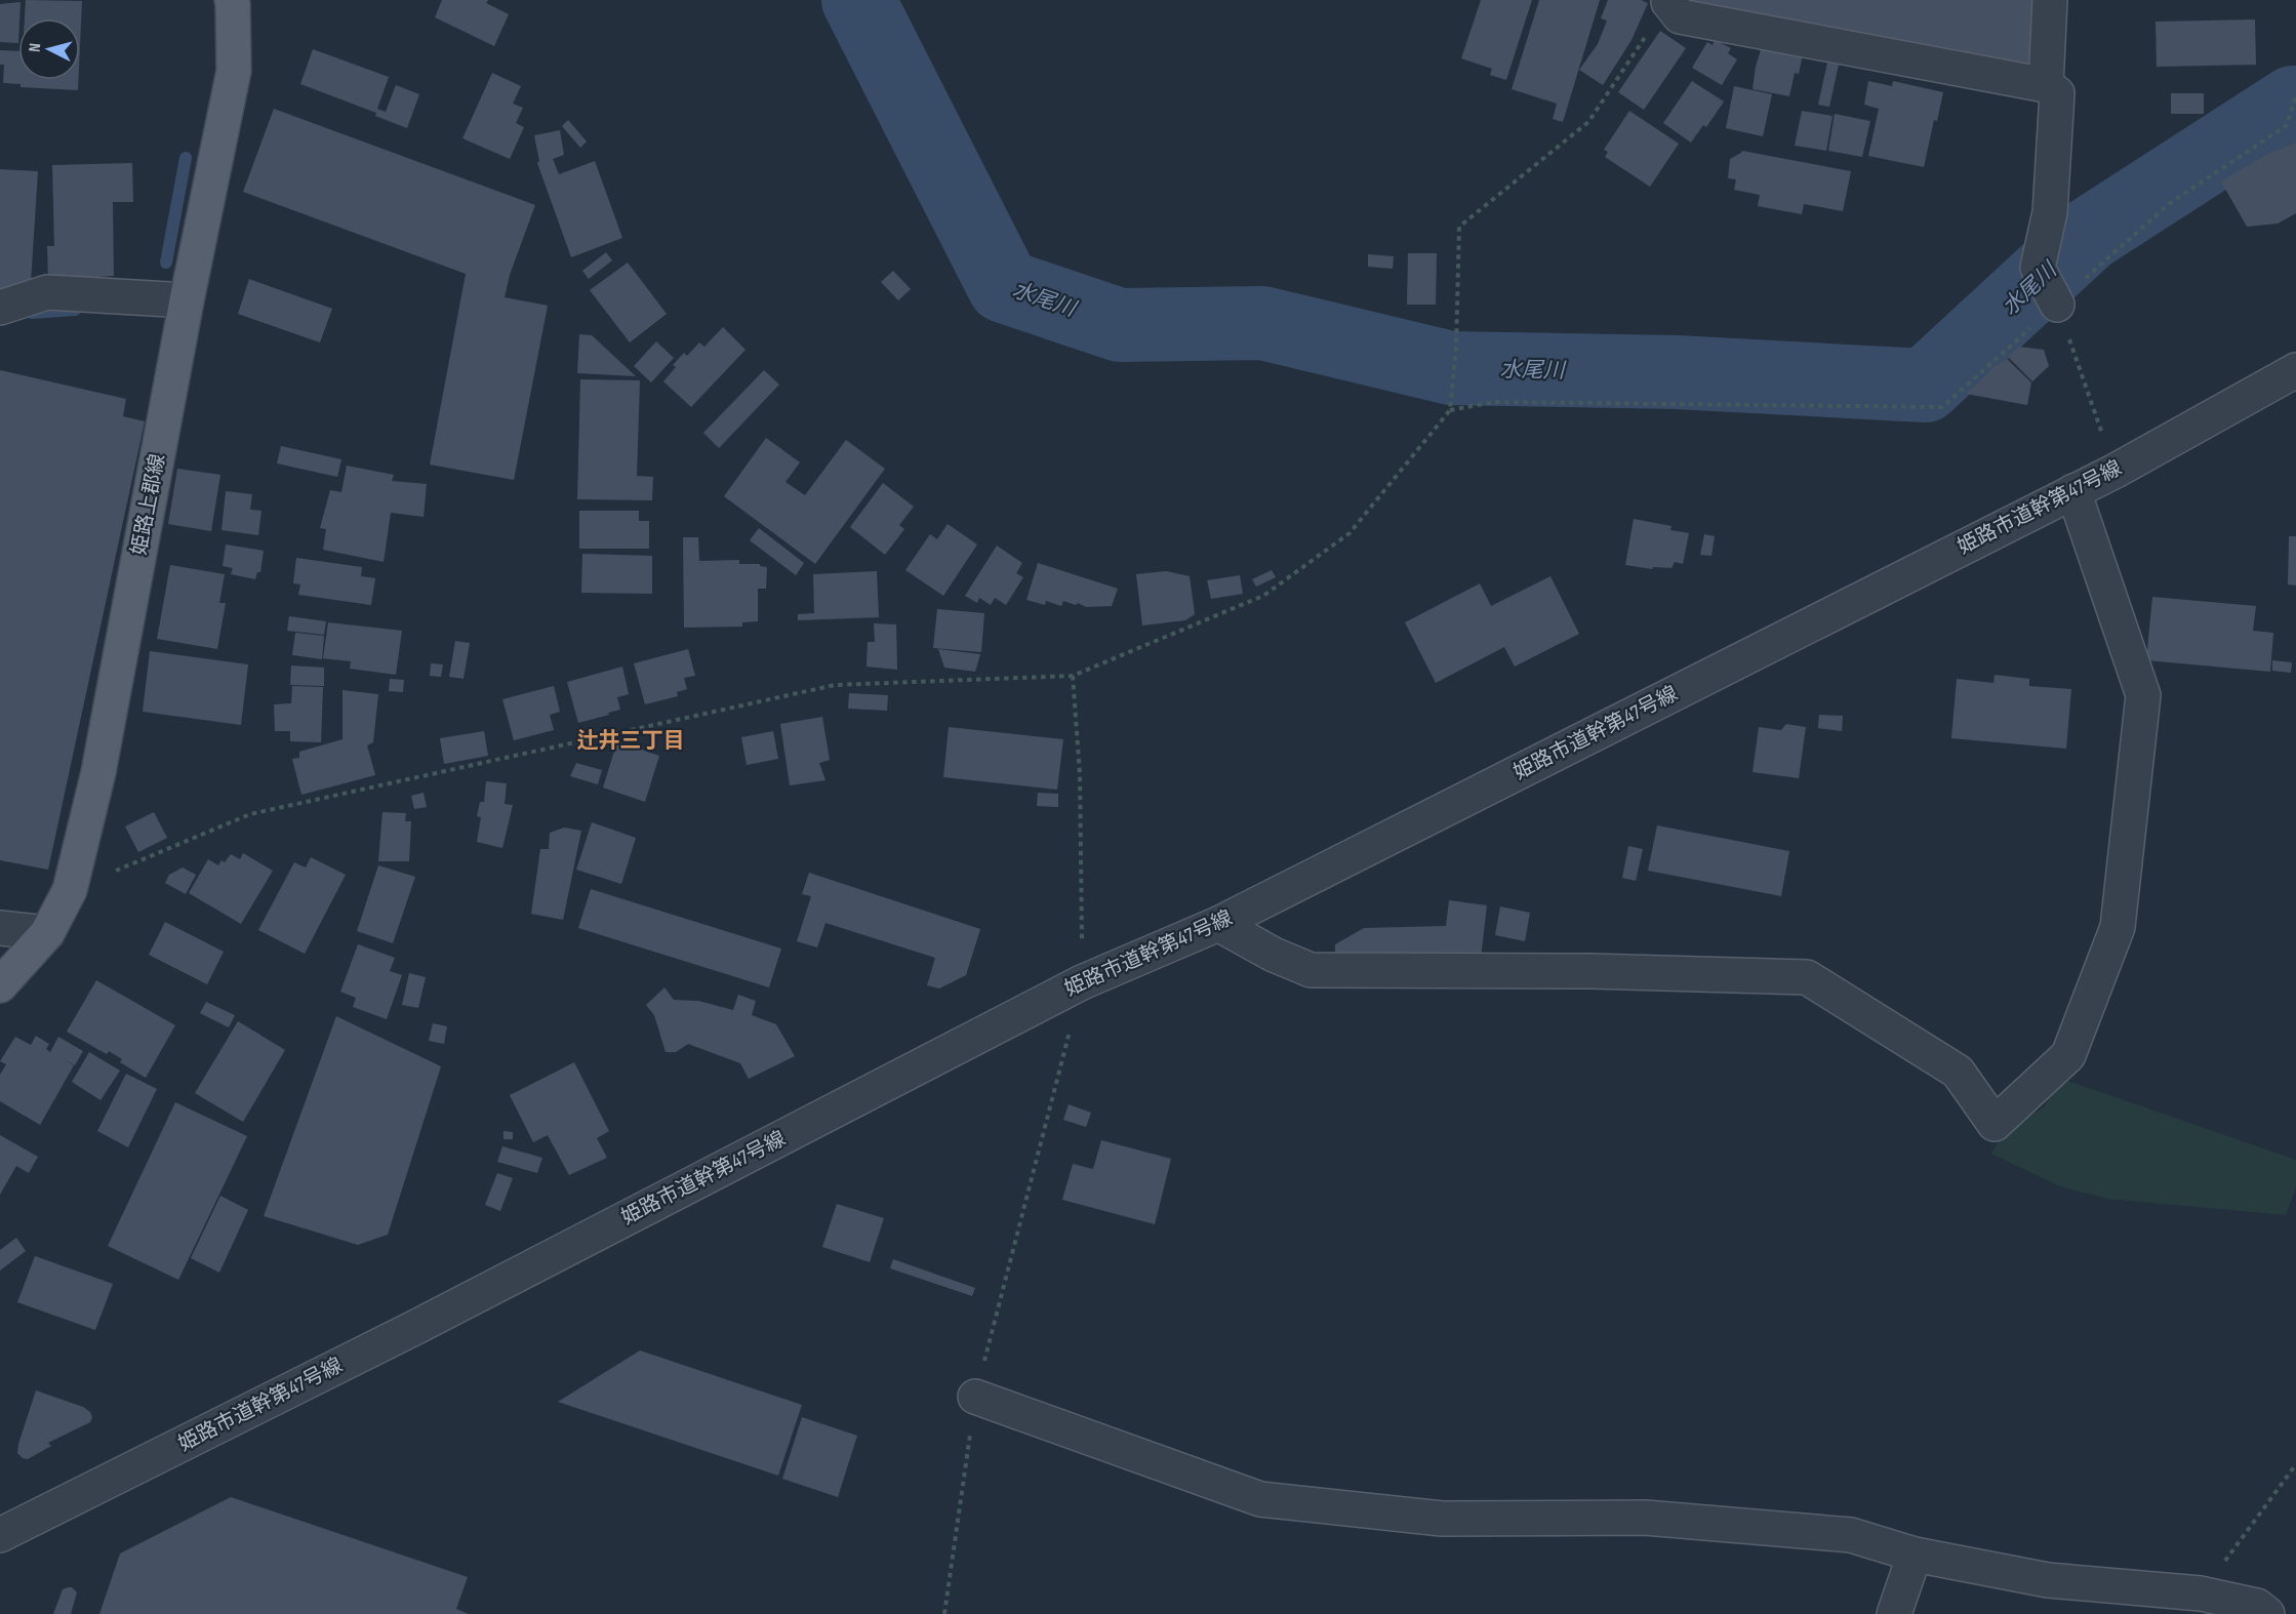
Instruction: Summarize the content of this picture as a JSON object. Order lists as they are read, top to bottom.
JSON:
{
  "streets": {
    "main road": ["姫路上郡線"],
    "street": ["姫路市道幹第47号線"]
  },
  "districts": ["辻井三丁目"],
  "water": ["水尾川"],
  "north": "left"
}
